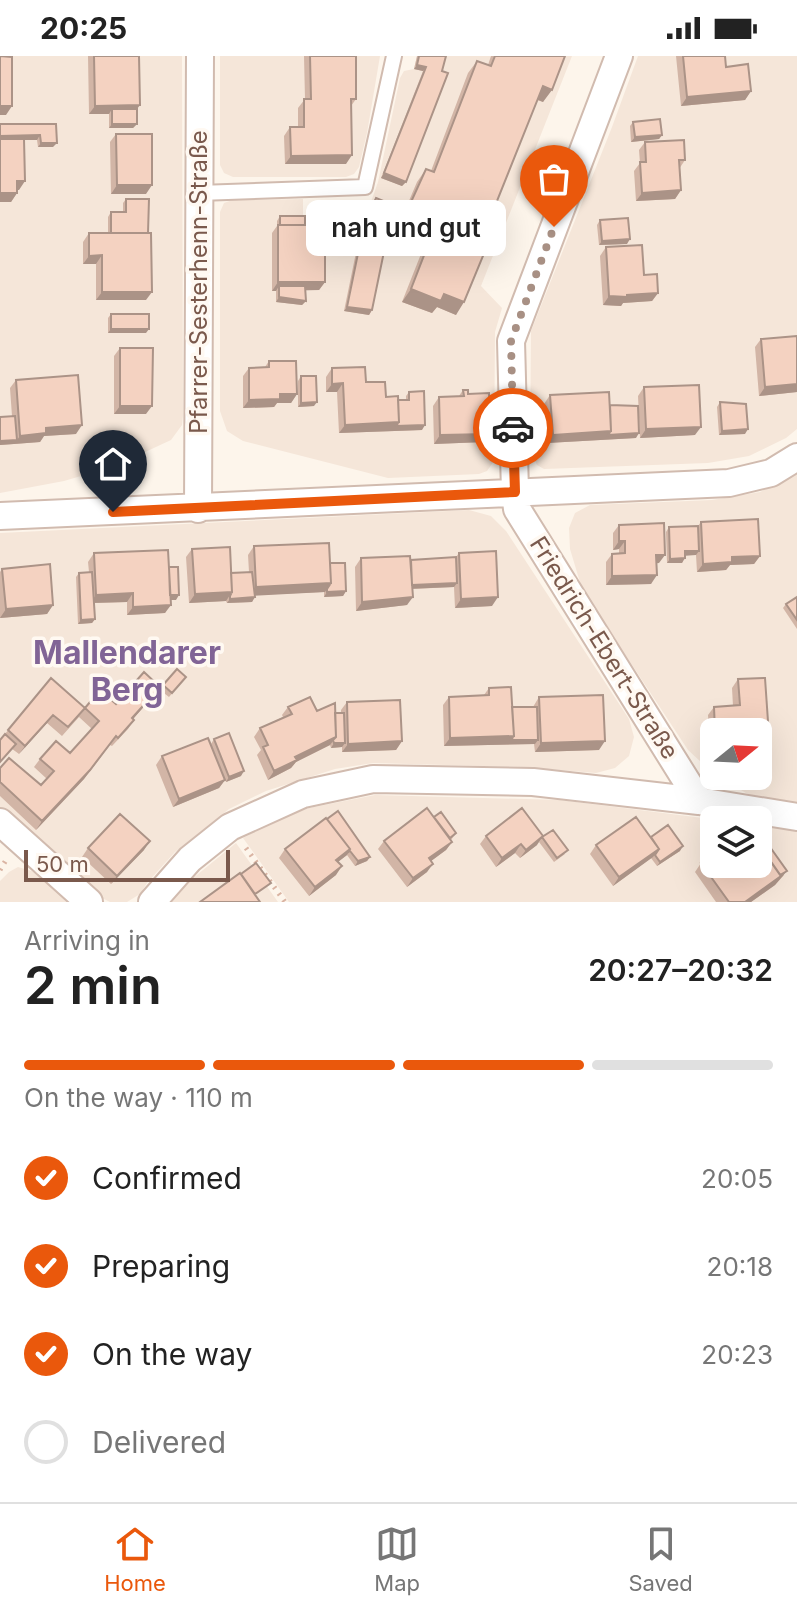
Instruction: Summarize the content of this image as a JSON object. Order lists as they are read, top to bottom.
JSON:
{
  "streets": {
    "street": ["Pfarrer-Sesterhenn-Straße", "Friedrich-Ebert-Straße"]
  },
  "districts": ["Mallendarer Berg"],
  "places": ["nah und gut"],
  "scale_bar": "50 m",
  "north": "right",
  "page": {
    "status": "20:25",
    "bubble": "nah und gut",
    "scale": "50 m",
    "heading": ["2 min", "Arriving in", "20:27–20:32"],
    "bar": "On the way · 110 m",
    "list": [
      ["Confirmed", "20:05"],
      ["Preparing", "20:18"],
      ["On the way", "20:23"],
      "Delivered"
    ],
    "tabs": ["Home", "Map", "Saved"]
  }
}
